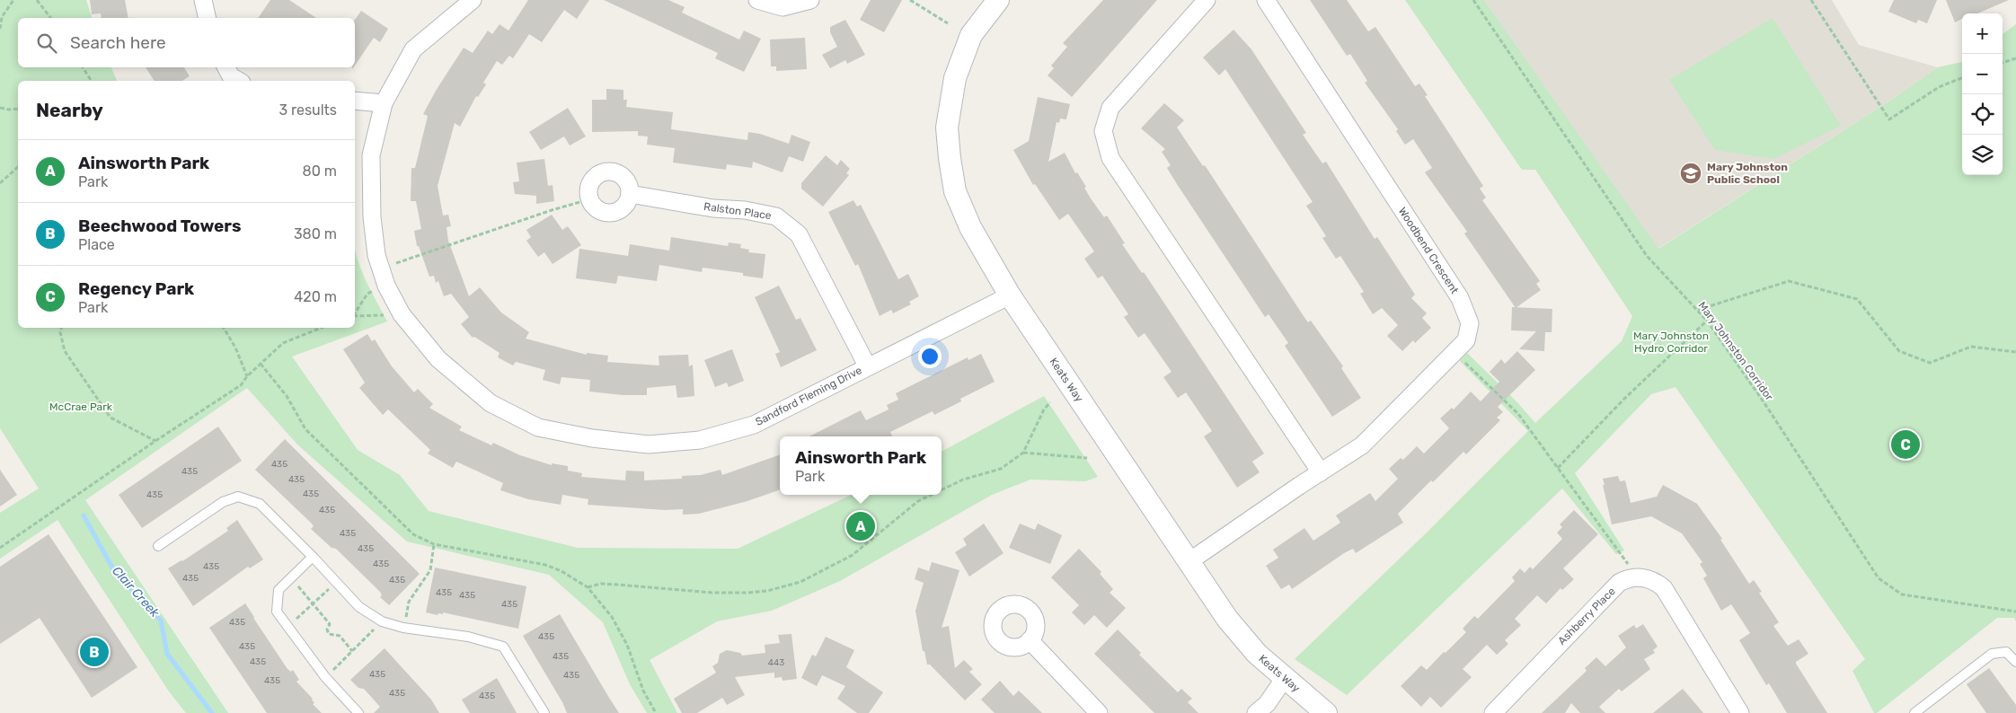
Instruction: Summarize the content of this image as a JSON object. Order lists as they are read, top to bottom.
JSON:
{
  "streets": {
    "street": [
      "Ralston Place",
      "Woodbend Crescent",
      "Keats Way",
      "Sandford Fleming Drive",
      "Ashberry Place"
    ],
    "path": ["Mary Johnston Corridor"]
  },
  "crossings": [
    ["Ralston Place", "Sandford Fleming Drive"],
    ["Woodbend Crescent", "Keats Way"],
    ["Keats Way", "Sandford Fleming Drive"]
  ],
  "water": ["Clair Creek"],
  "parks": ["Mary Johnston Hydro Corridor", "McCrae Park"],
  "places": {
    "school or university": ["Mary Johnston Public School"]
  },
  "house_numbers": [
    "435",
    "435",
    "435",
    "435",
    "435",
    "435",
    "435",
    "435",
    "435",
    "435",
    "435",
    "435",
    "435",
    "435",
    "435",
    "435",
    "435",
    "435",
    "435",
    "435",
    "443",
    "435",
    "435",
    "435",
    "435",
    "435"
  ],
  "page": {
    "map_buttons": ["+", "−"],
    "search": "Search here",
    "heading": ["Nearby", "3 results"],
    "list": [
      {
        "mark": "A",
        "name": "Ainsworth Park",
        "note": "Park",
        "value": "80 m"
      },
      {
        "mark": "B",
        "name": "Beechwood Towers",
        "note": "Place",
        "value": "380 m"
      },
      {
        "mark": "C",
        "name": "Regency Park",
        "note": "Park",
        "value": "420 m"
      }
    ],
    "pins": ["C", "A", "B"],
    "popup": ["Ainsworth Park", "Park"]
  }
}
